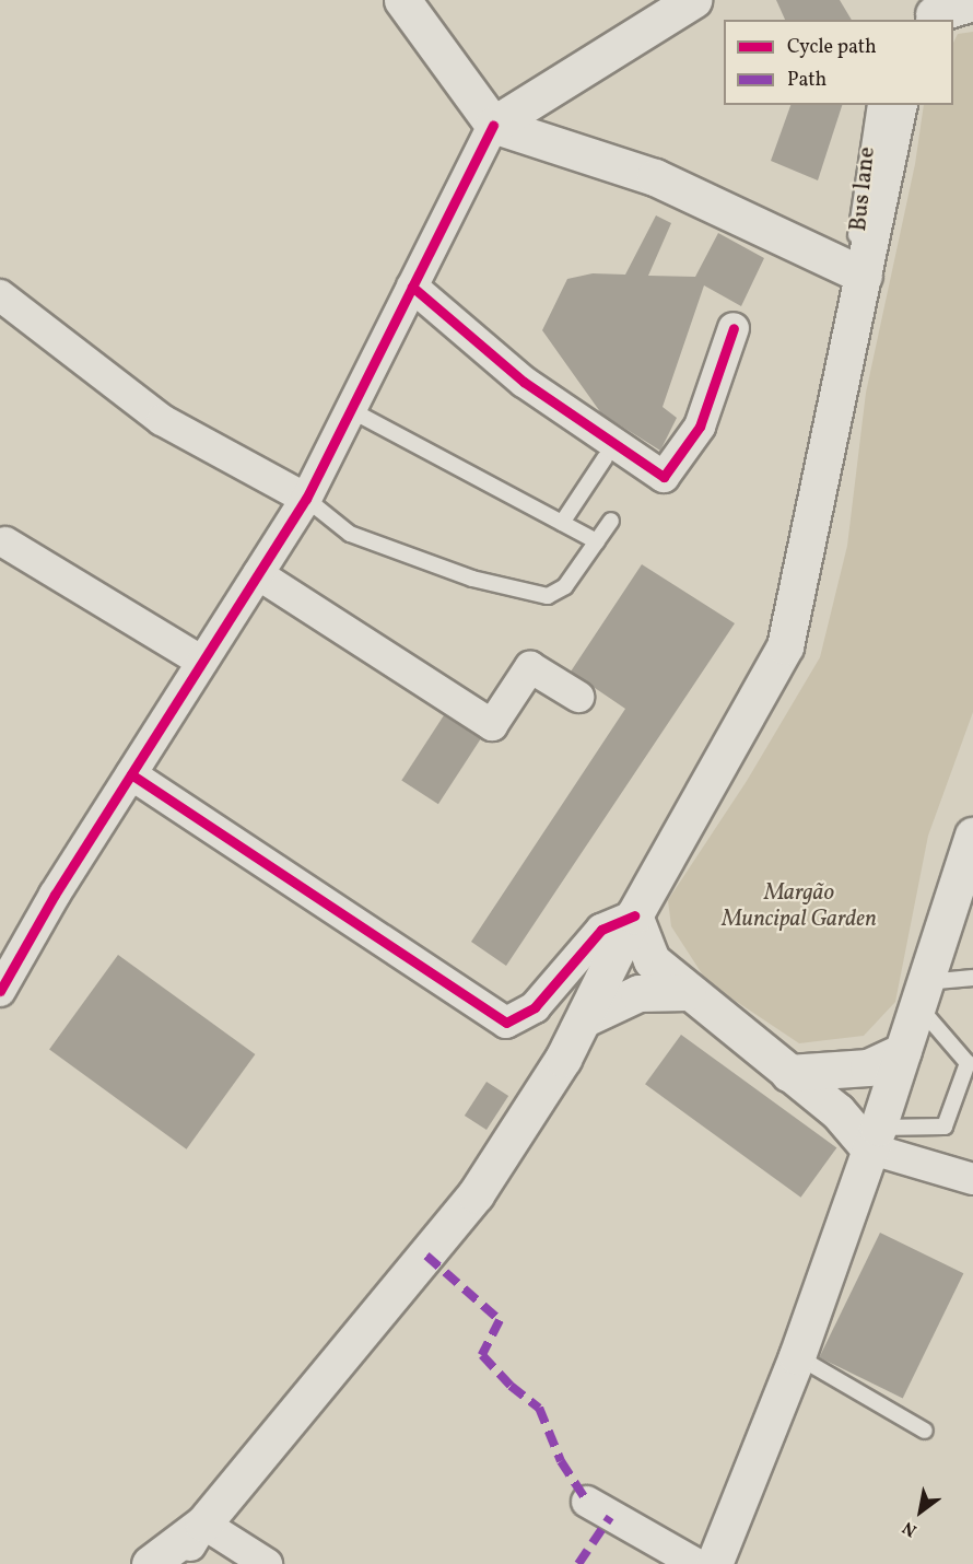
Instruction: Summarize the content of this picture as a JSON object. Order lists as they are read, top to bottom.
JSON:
{
  "streets": {
    "lane": ["Bus lane"]
  },
  "parks": ["Margão Muncipal Garden"],
  "legend": ["Cycle path", "Path"],
  "north": "bottom left"
}
